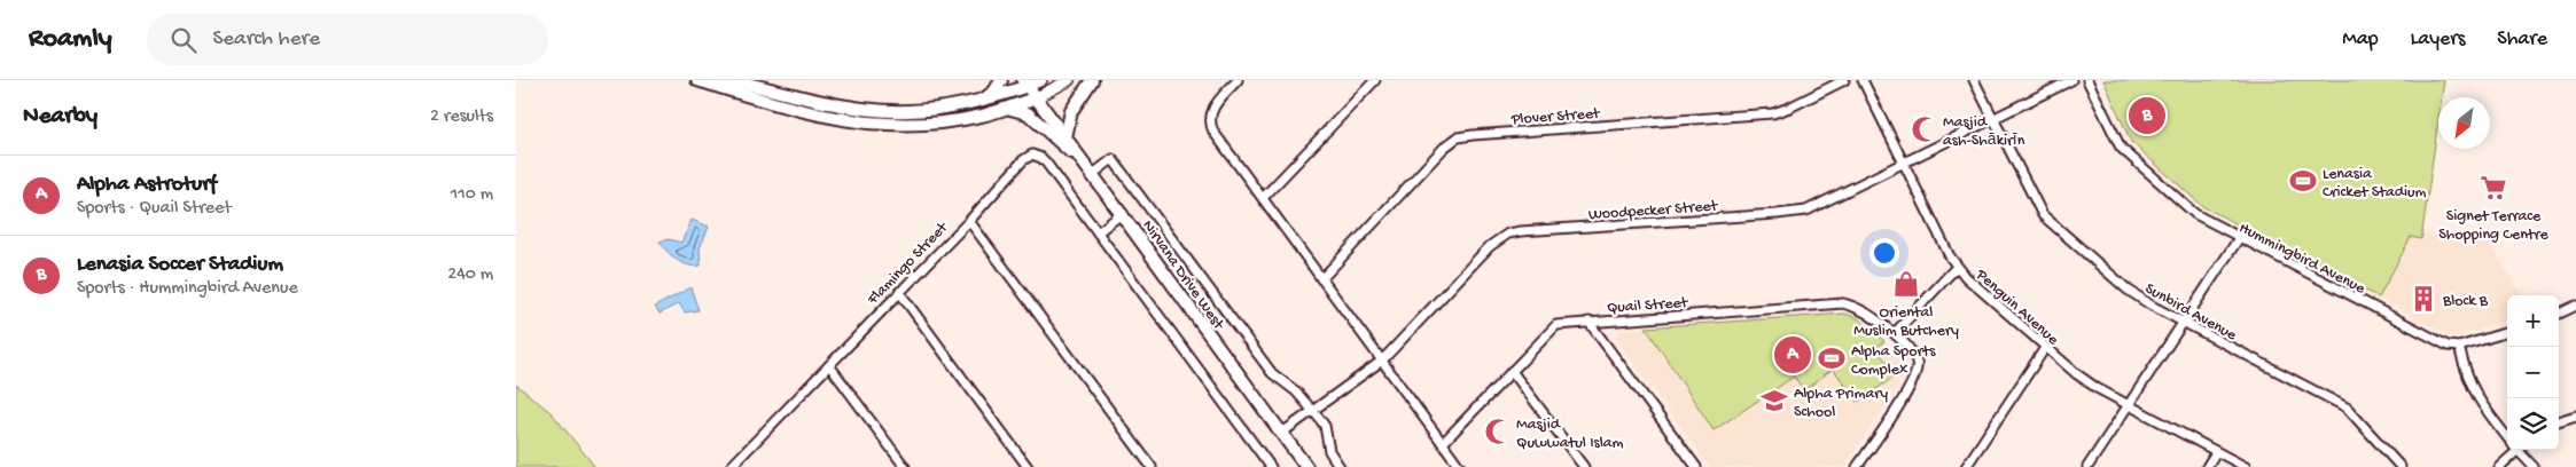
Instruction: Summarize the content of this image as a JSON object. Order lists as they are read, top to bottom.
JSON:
{
  "streets": {
    "main road": ["Nirvana Drive West"],
    "street": [
      "Plover Street",
      "Woodpecker Street",
      "Hummingbird Avenue",
      "Flamingo Street",
      "Quail Street",
      "Penguin Avenue",
      "Sunbird Avenue"
    ]
  },
  "crossings": [
    ["Woodpecker Street", "Nirvana Drive West"],
    ["Woodpecker Street", "Penguin Avenue"],
    ["Woodpecker Street", "Sunbird Avenue"]
  ],
  "places": {
    "mosque": ["Masjid ash-Shākirīn", "Masjid Quwwatul Islam"],
    "sports": ["Lenasia Cricket Stadium", "Alpha Sports Complex"],
    "supermarket": ["Signet Terrace Shopping Centre"],
    "shop": ["Oriental Muslim Butchery"],
    "building": ["Block B"],
    "school or university": ["Alpha Primary School"]
  },
  "north": "bottom left",
  "page": {
    "header": "Roamly",
    "search": "Search here",
    "nav": ["Map", "Layers", "Share"],
    "heading": ["Nearby", "2 results"],
    "pins": ["B", "A"],
    "list": [
      {
        "mark": "A",
        "name": "Alpha Astroturf",
        "note": "Sports · Quail Street",
        "value": "110 m"
      },
      {
        "mark": "B",
        "name": "Lenasia Soccer Stadium",
        "note": "Sports · Hummingbird Avenue",
        "value": "240 m"
      }
    ],
    "map_buttons": ["+", "−"]
  }
}
